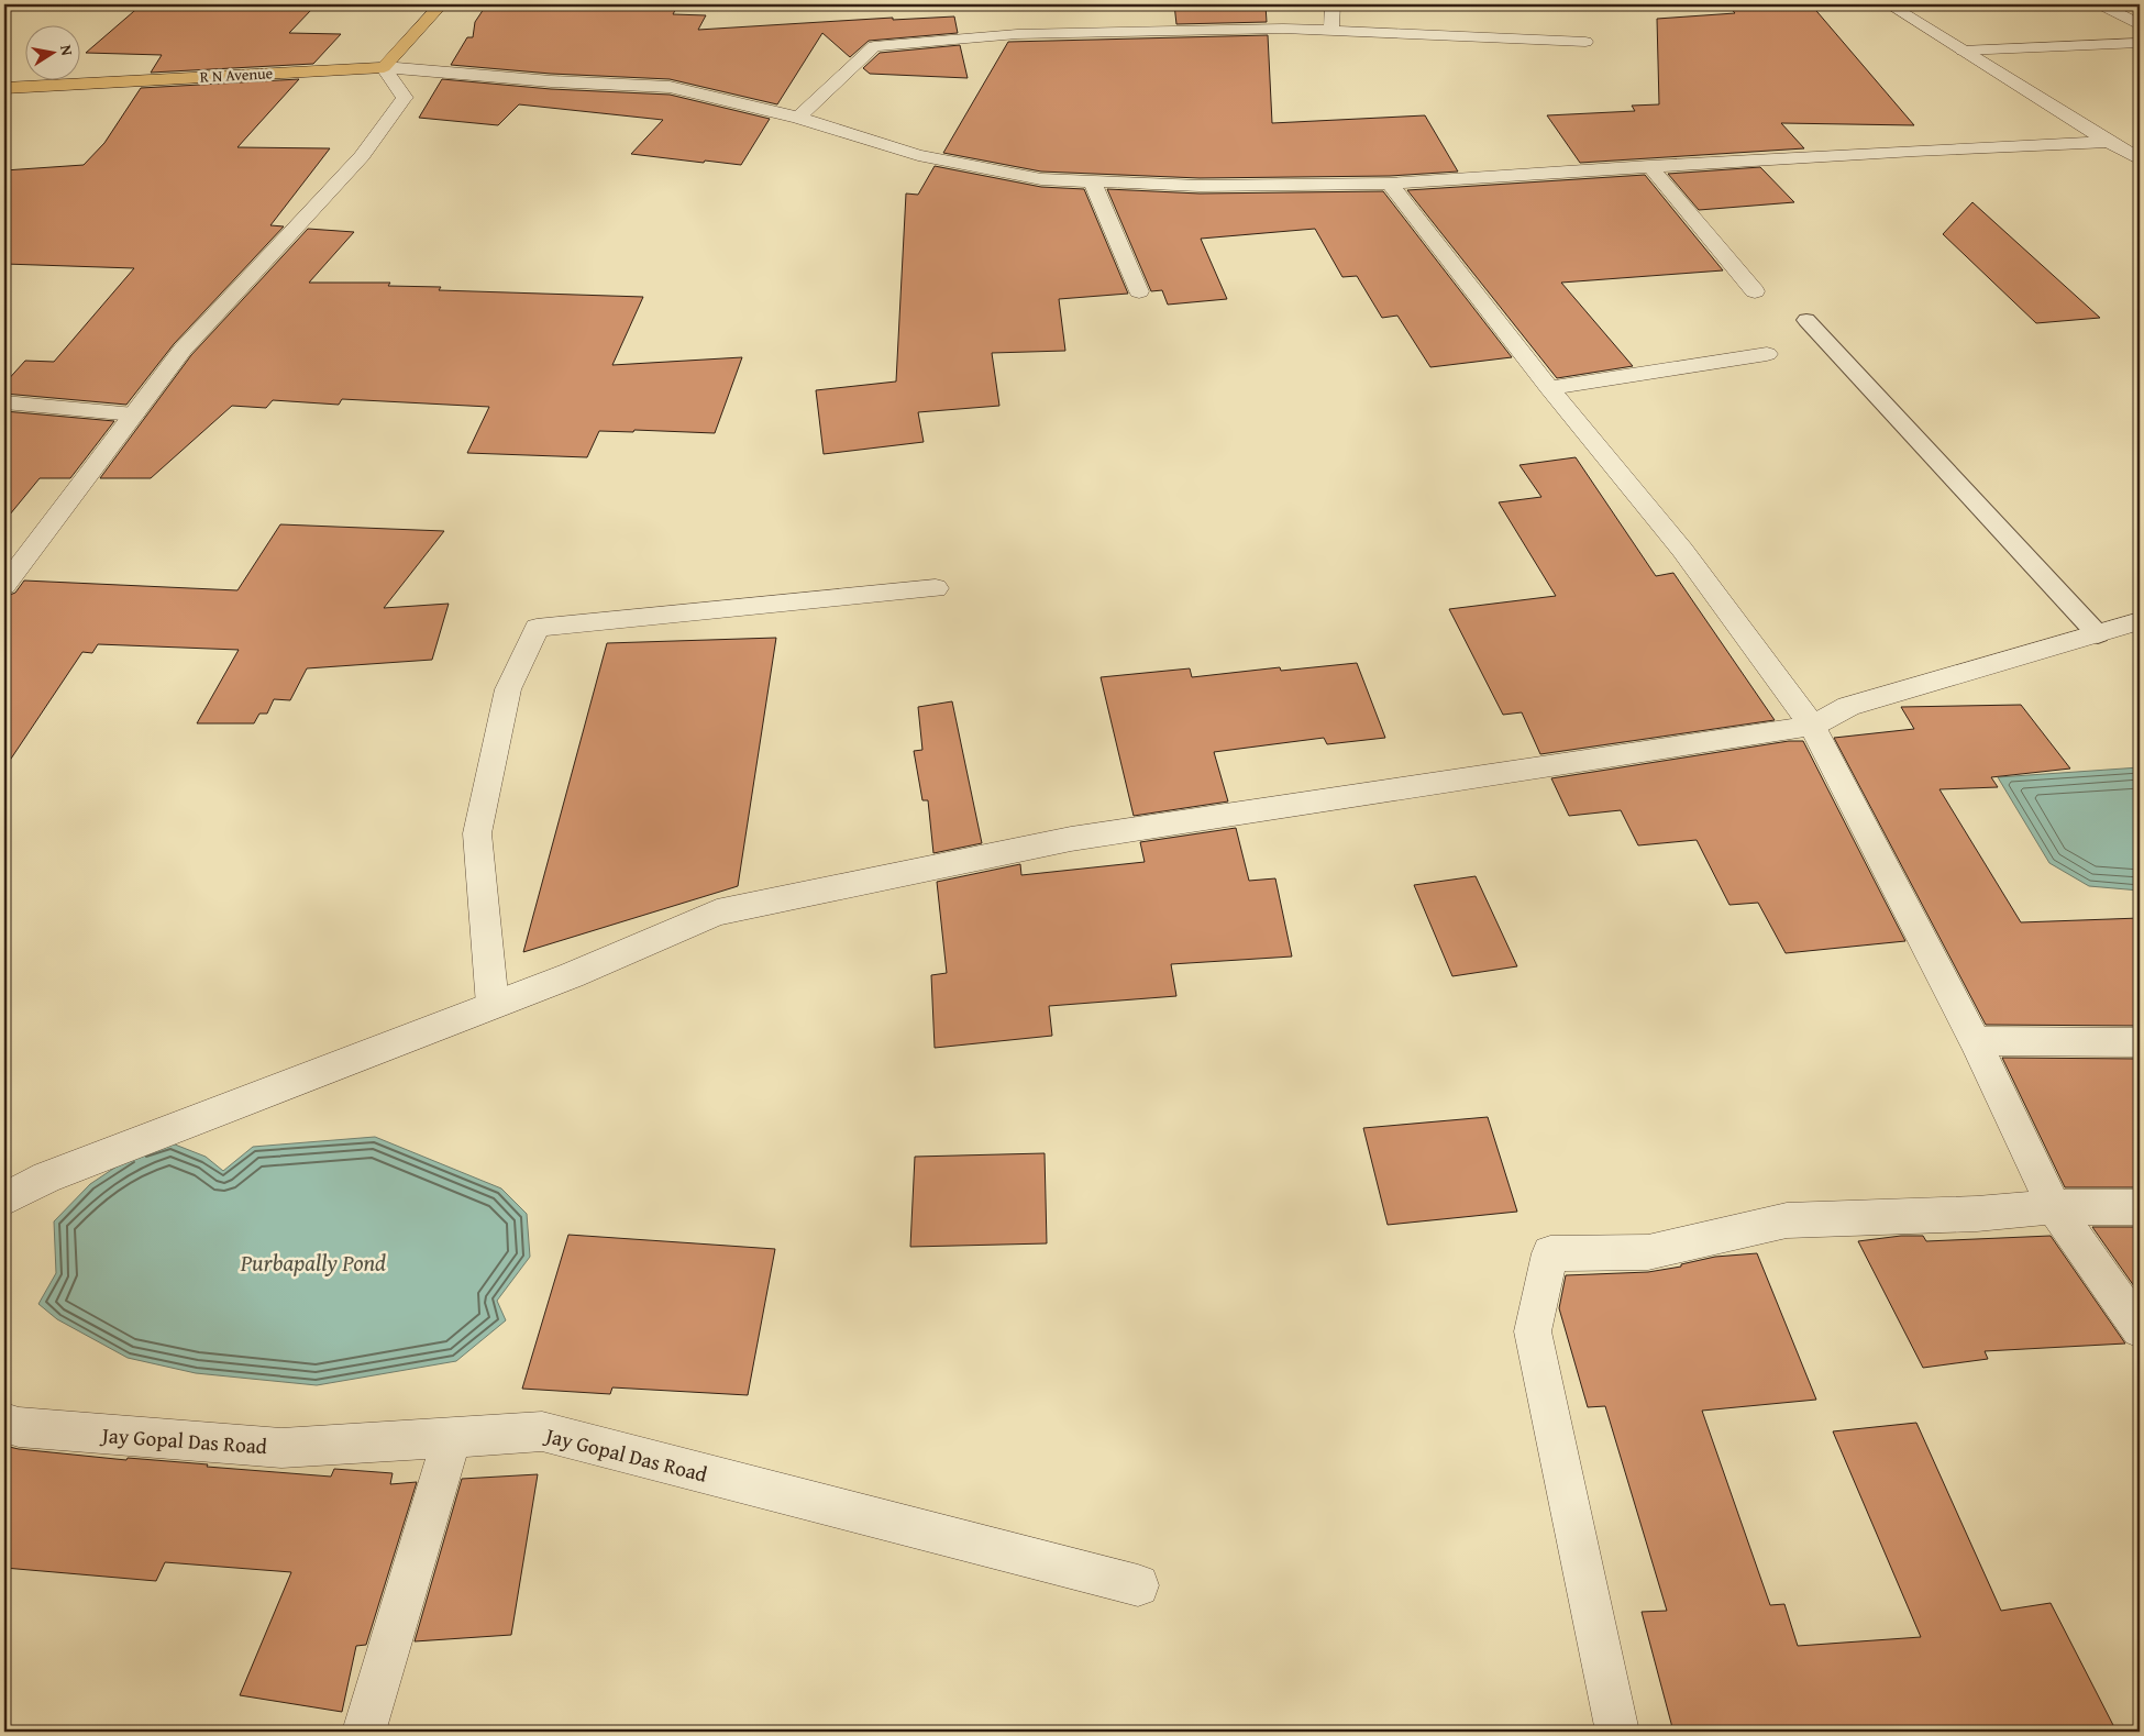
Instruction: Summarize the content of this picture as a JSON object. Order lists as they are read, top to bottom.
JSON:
{
  "streets": {
    "main road": ["R N Avenue"],
    "street": ["Jay Gopal Das Road"]
  },
  "water": ["Purbapally Pond"],
  "north": "right"
}
